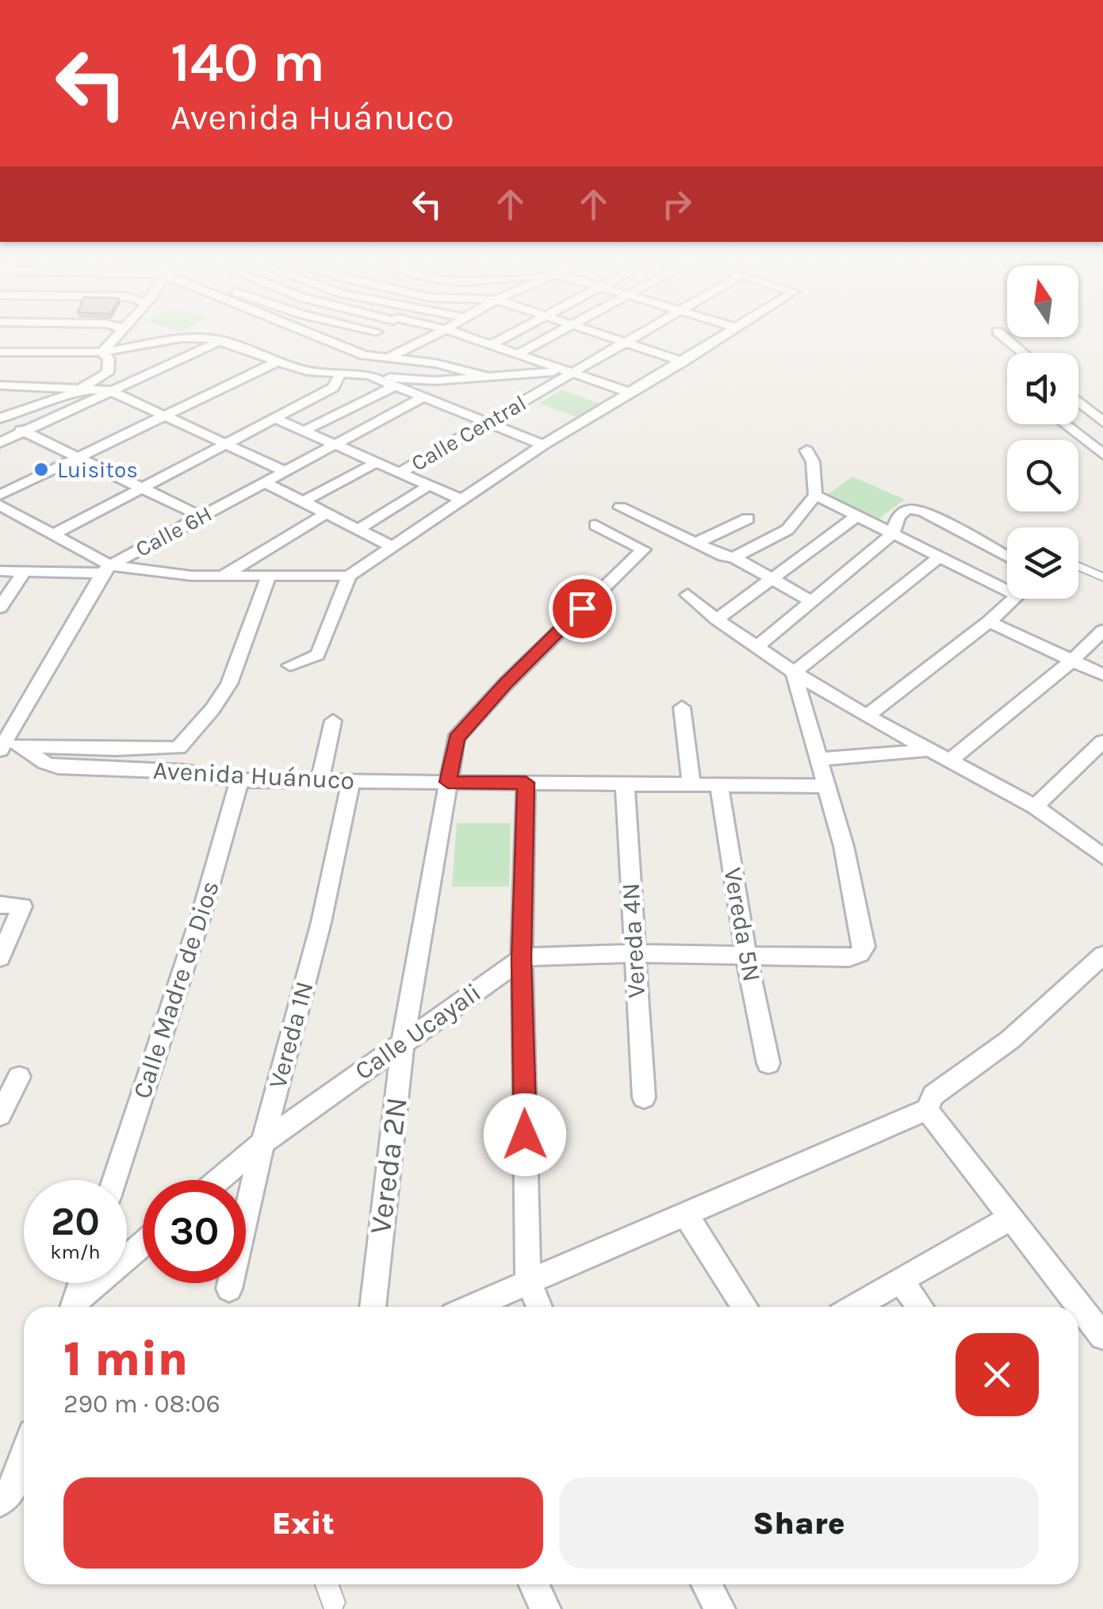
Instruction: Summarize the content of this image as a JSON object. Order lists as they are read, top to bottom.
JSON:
{
  "streets": {
    "street": [
      "Calle Central",
      "Calle 6H",
      "Avenida Huánuco",
      "Vereda 5N",
      "Vereda 4N",
      "Calle Madre de Dios",
      "Calle Ucayali",
      "Vereda 1N",
      "Vereda 2N"
    ]
  },
  "crossings": [
    ["Avenida Huánuco", "Vereda 5N"],
    ["Avenida Huánuco", "Vereda 4N"],
    ["Avenida Huánuco", "Calle Madre de Dios"],
    ["Avenida Huánuco", "Calle Ucayali"],
    ["Avenida Huánuco", "Vereda 1N"],
    ["Avenida Huánuco", "Vereda 2N"],
    ["Vereda 5N", "Calle Ucayali"],
    ["Vereda 4N", "Calle Ucayali"],
    ["Calle Ucayali", "Vereda 1N"],
    ["Calle Ucayali", "Vereda 2N"]
  ],
  "places": ["Luisitos"],
  "north": "top",
  "page": {
    "turn": ["140 m", "Avenida Huánuco"],
    "speed": "20 km/h",
    "limit": "30",
    "heading": ["1 min", "290 m · 08:06"],
    "buttons": ["Exit", "Share"]
  }
}
